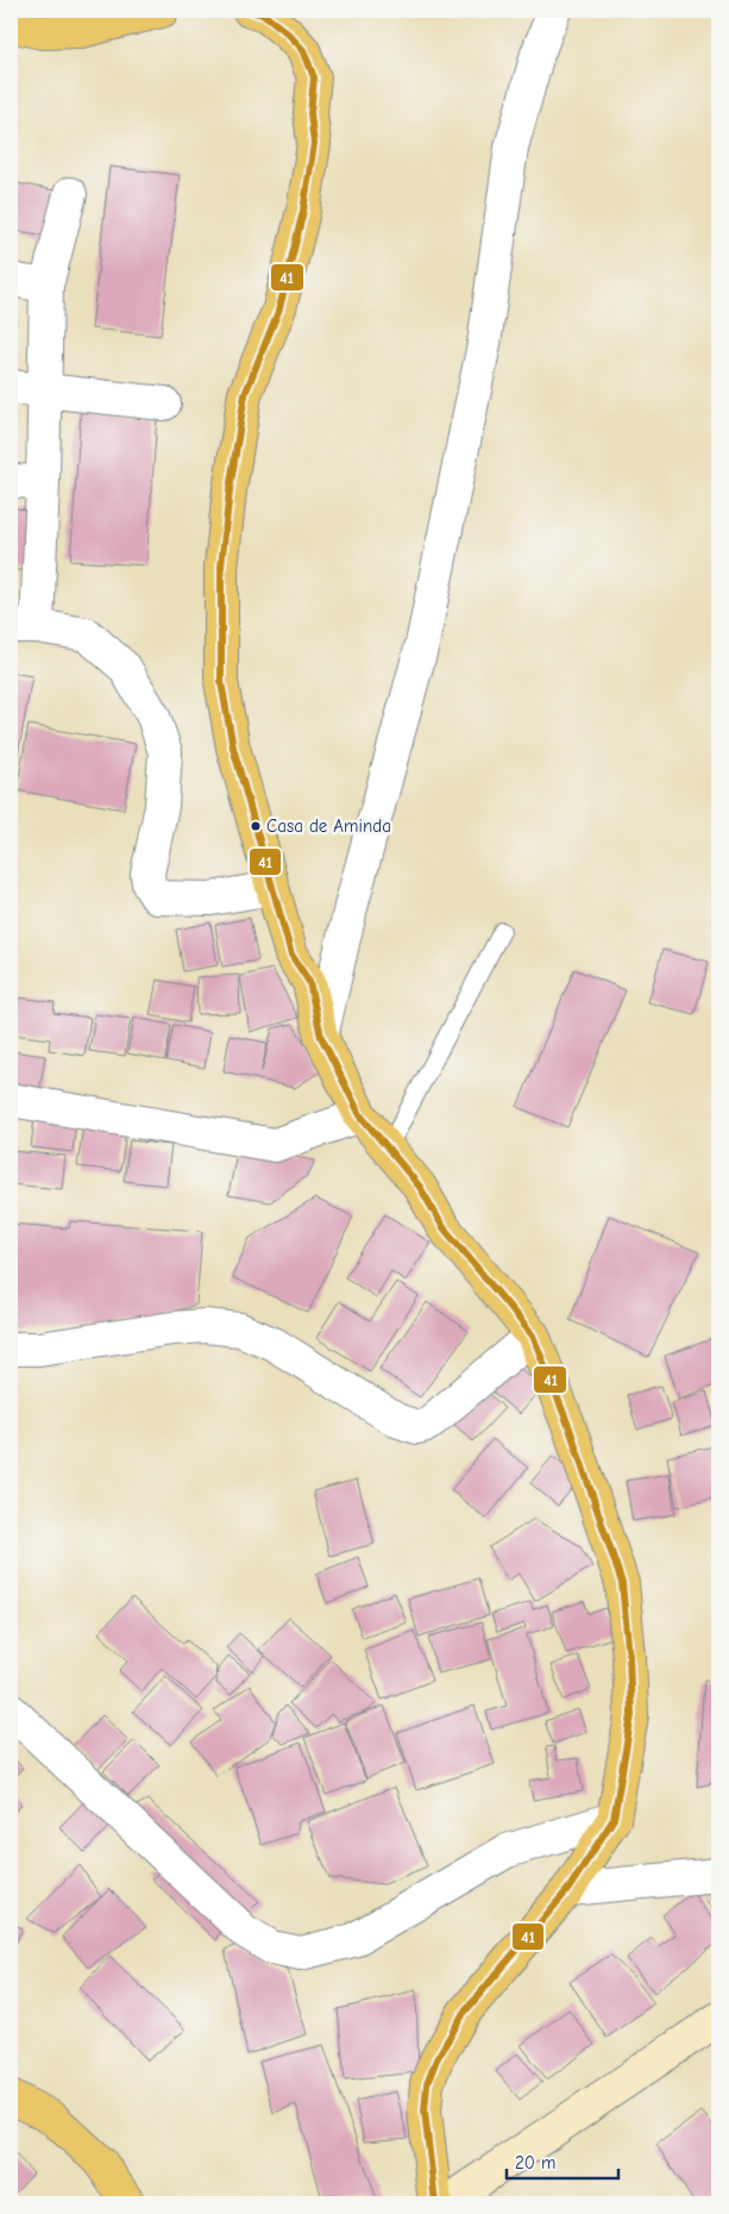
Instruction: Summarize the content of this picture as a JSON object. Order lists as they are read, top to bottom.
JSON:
{
  "places": ["Casa de Aminda"],
  "lines": ["transit line 41"],
  "scale_bar": "20 m"
}
